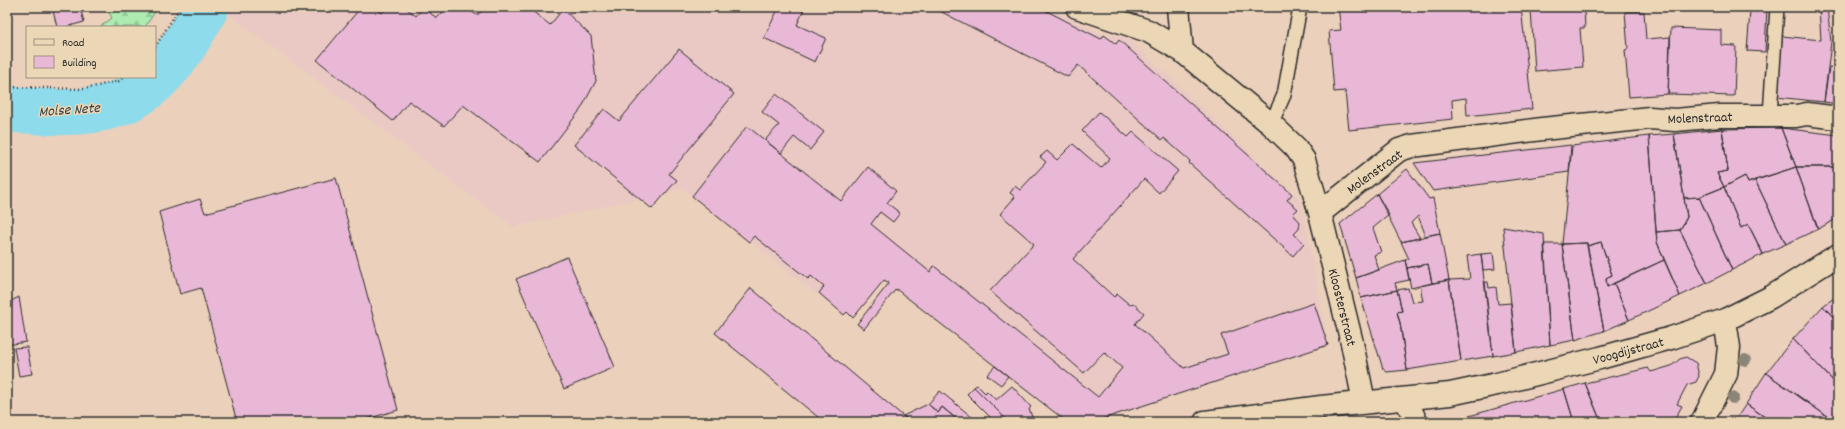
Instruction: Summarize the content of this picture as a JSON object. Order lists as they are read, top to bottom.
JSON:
{
  "streets": {
    "street": ["Molenstraat", "Kloosterstraat", "Voogdijstraat"]
  },
  "crossings": [
    ["Molenstraat", "Kloosterstraat"],
    ["Kloosterstraat", "Voogdijstraat"]
  ],
  "water": ["Molse Nete"],
  "legend": ["Road", "Building"]
}
